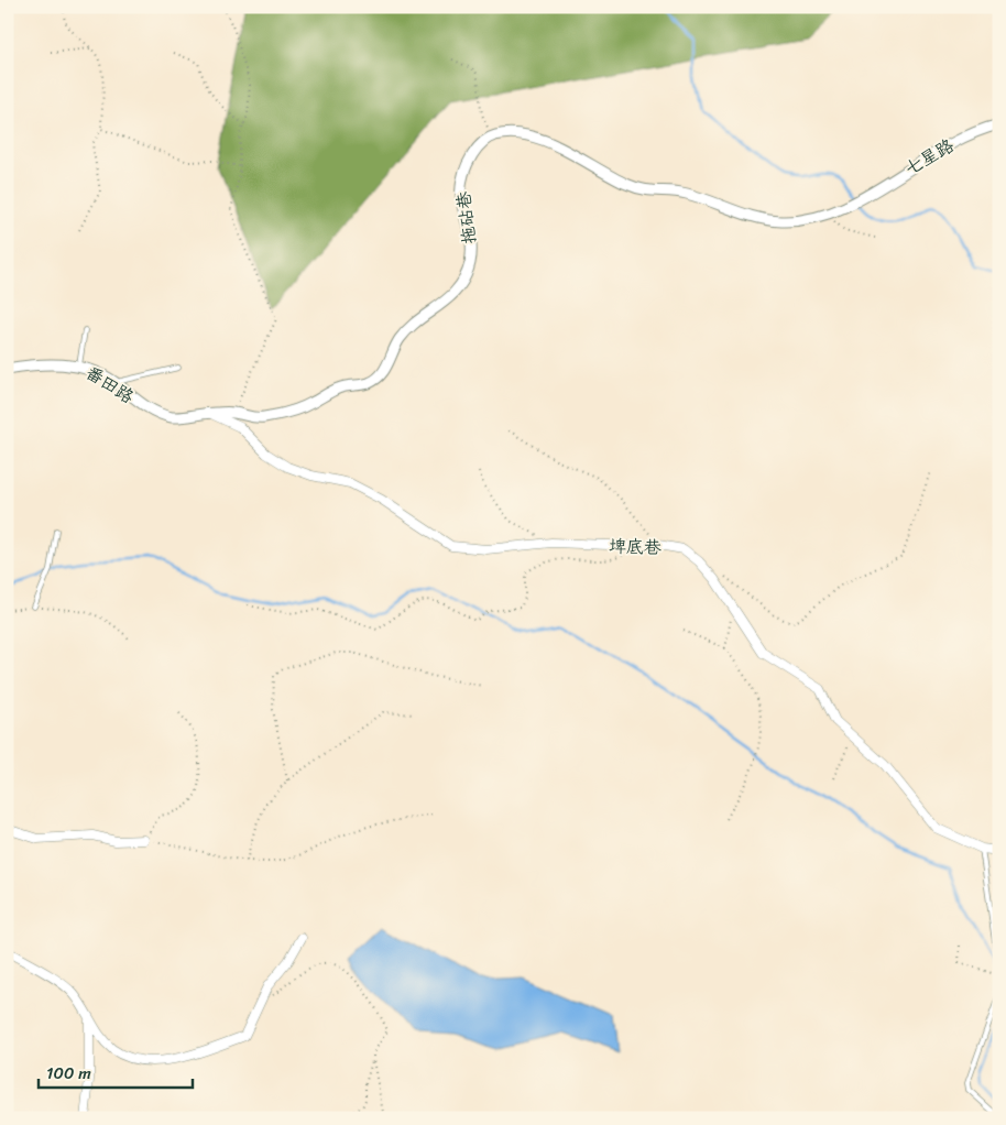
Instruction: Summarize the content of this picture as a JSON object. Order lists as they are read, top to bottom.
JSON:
{
  "streets": {
    "street": [
      "七星路",
      "拖砧巷",
      "番田路",
      "埤底巷"
    ]
  },
  "crossings": [
    ["拖砧巷", "番田路"],
    ["拖砧巷", "埤底巷"],
    ["番田路", "埤底巷"]
  ],
  "scale_bar": "100 m"
}
